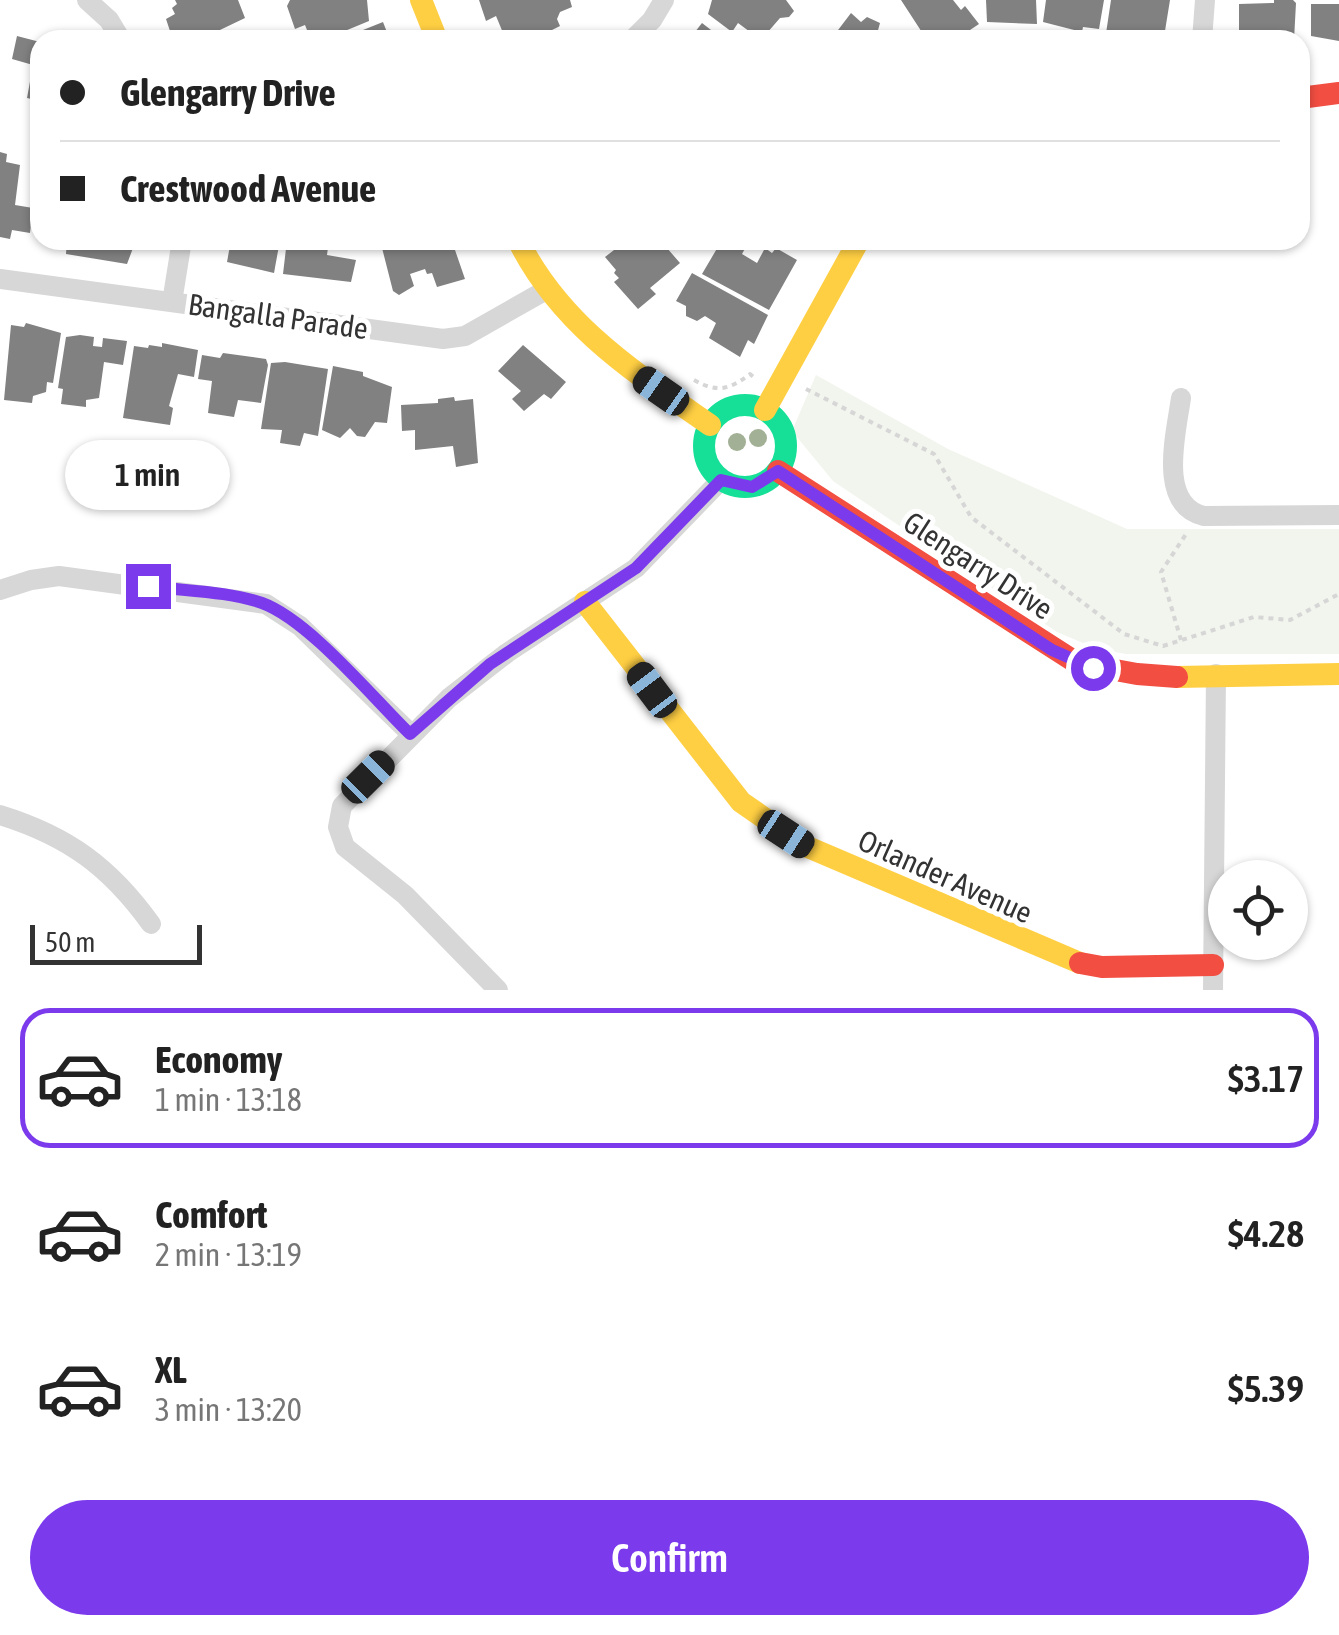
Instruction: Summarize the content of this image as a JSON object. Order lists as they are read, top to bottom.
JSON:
{
  "streets": {
    "street": ["Bangalla Parade", "Glengarry Drive", "Orlander Avenue"]
  },
  "scale_bar": "50 m",
  "page": {
    "banner": ["Glengarry Drive", "Crestwood Avenue"],
    "bubble": "1 min",
    "scale": "50 m",
    "list": [
      {
        "name": "Economy",
        "note": "1 min · 13:18",
        "value": "$3.17"
      },
      {
        "name": "Comfort",
        "note": "2 min · 13:19",
        "value": "$4.28"
      },
      {
        "name": "XL",
        "note": "3 min · 13:20",
        "value": "$5.39"
      }
    ],
    "buttons": "Confirm"
  }
}
